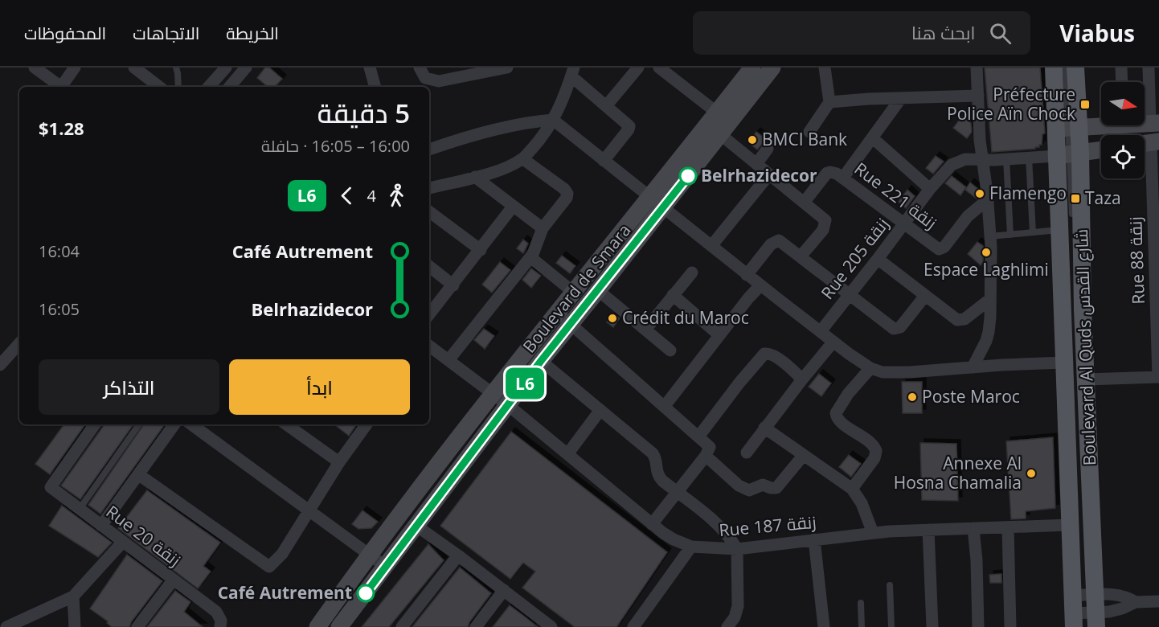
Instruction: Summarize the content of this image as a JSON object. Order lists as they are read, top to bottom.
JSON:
{
  "streets": {
    "main road": ["Boulevard Al Quds شارع القدس"],
    "street": [
      "Rue 221 زنقة",
      "Rue 205 زنقة",
      "Rue 88 زنقة",
      "Boulevard de Smara",
      "Rue 187 زنقة",
      "Rue 20 زنقة"
    ]
  },
  "crossings": [
    ["Rue 221 زنقة", "Rue 205 زنقة"],
    ["Rue 205 زنقة", "Boulevard Al Quds شارع القدس"],
    ["Boulevard de Smara", "Rue 187 زنقة"],
    ["Boulevard Al Quds شارع القدس", "Rue 187 زنقة"]
  ],
  "places": {
    "transit": ["Préfecture Police Aïn Chock", "Taza"],
    "other": [
      "BMCI Bank",
      "Belrhazidecor",
      "Flamengo",
      "Espace Laghlimi",
      "Crédit du Maroc",
      "Poste Maroc",
      "Annexe Al Hosna Chamalia",
      "Café Autrement"
    ]
  },
  "lines": ["bus line L6"],
  "north": "right",
  "page": {
    "header": "Viabus",
    "search": "ابحث هنا",
    "nav": ["الخريطة", "الاتجاهات", "المحفوظات"],
    "on_map": "L6",
    "heading": ["5 دقيقة", "16:00 – 16:05 · حافلة", "$1.28"],
    "legs": ["4", "L6"],
    "list": [
      {
        "name": "Café Autrement",
        "value": "16:04"
      },
      {
        "name": "Belrhazidecor",
        "value": "16:05"
      }
    ],
    "buttons": ["ابدأ", "التذاكر"]
  }
}
